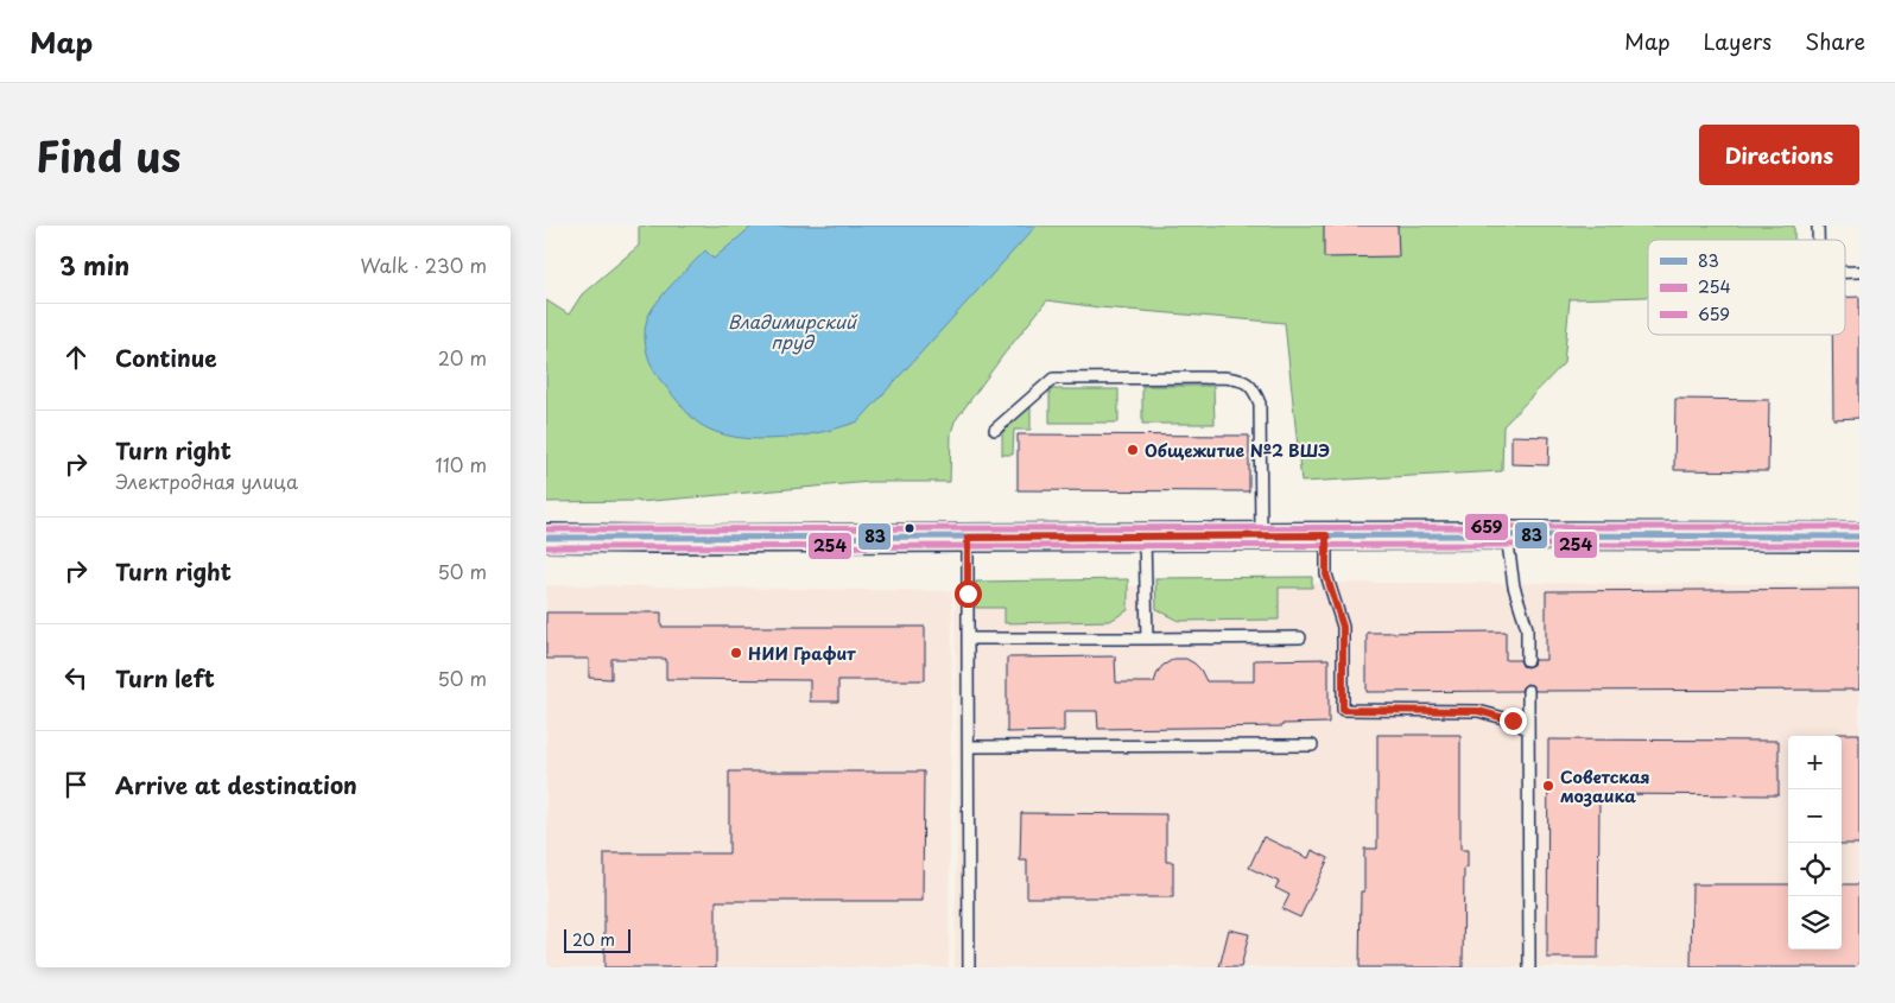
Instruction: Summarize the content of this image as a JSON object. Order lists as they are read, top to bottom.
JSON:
{
  "water": ["Владимирский пруд"],
  "places": ["Общежитие №2 ВШЭ", "НИИ Графит", "Советская мозаика"],
  "lines": ["transit line 659", "transit line 83", "transit line 254"],
  "legend": ["83", "254", "659"],
  "scale_bar": "20 m",
  "page": {
    "header": "Map",
    "nav": ["Map", "Layers", "Share"],
    "title": "Find us",
    "buttons": "Directions",
    "heading": ["3 min", "Walk · 230 m"],
    "list": [
      ["Continue", "20 m"],
      ["Turn right", "Электродная улица", "110 m"],
      ["Turn right", "50 m"],
      ["Turn left", "50 m"],
      "Arrive at destination"
    ],
    "map_buttons": ["+", "−"],
    "scale": "20 m"
  }
}
